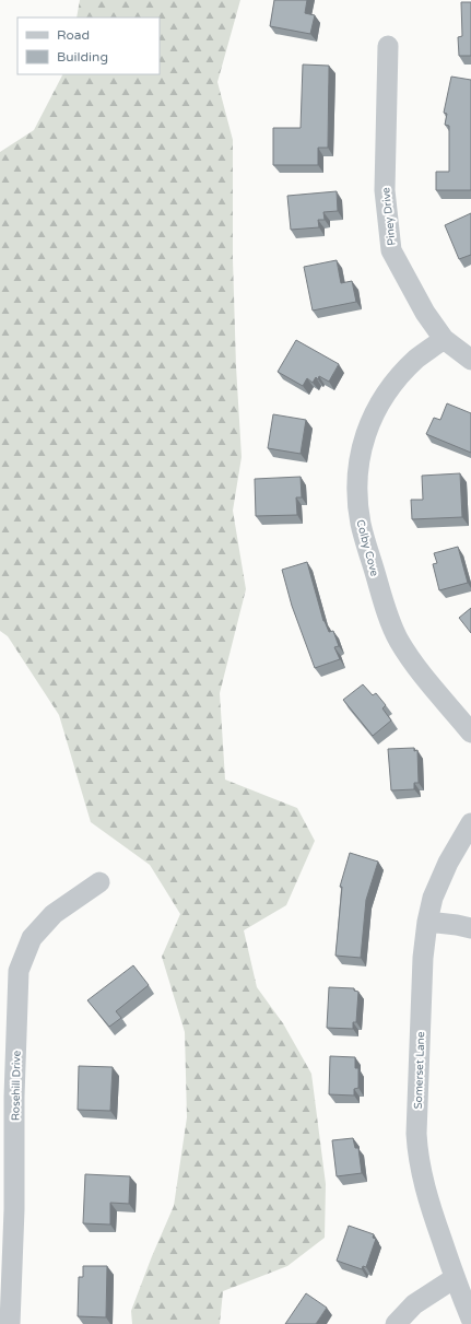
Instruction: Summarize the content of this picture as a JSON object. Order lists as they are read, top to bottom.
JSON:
{
  "streets": {
    "street": [
      "Piney Drive",
      "Colby Cove",
      "Somerset Lane",
      "Rosehill Drive"
    ]
  },
  "crossings": [
    ["Piney Drive", "Colby Cove"]
  ],
  "legend": ["Road", "Building"]
}
